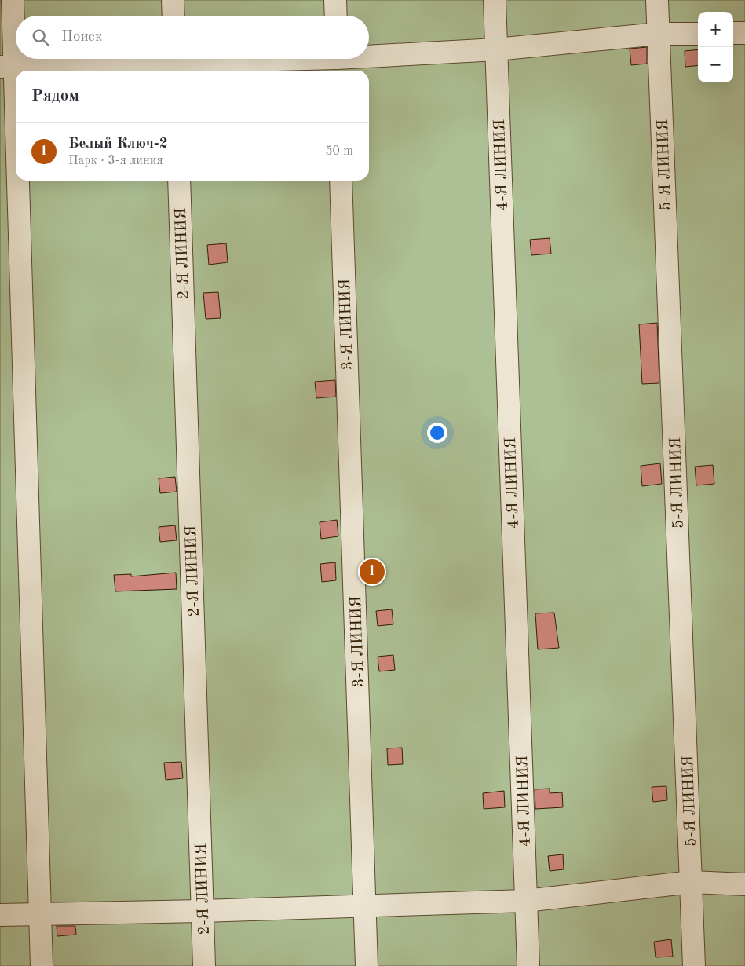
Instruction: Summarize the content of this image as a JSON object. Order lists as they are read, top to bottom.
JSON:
{
  "streets": {
    "street": [
      "4-Я ЛИНИЯ",
      "5-Я ЛИНИЯ",
      "2-Я ЛИНИЯ",
      "3-Я ЛИНИЯ"
    ]
  },
  "page": {
    "map_buttons": ["+", "−"],
    "search": "Поиск",
    "heading": "Рядом",
    "list": [
      {
        "mark": "1",
        "name": "Белый Ключ-2",
        "note": "Парк · 3-я линия",
        "value": "50 m"
      }
    ],
    "pins": "1"
  }
}
